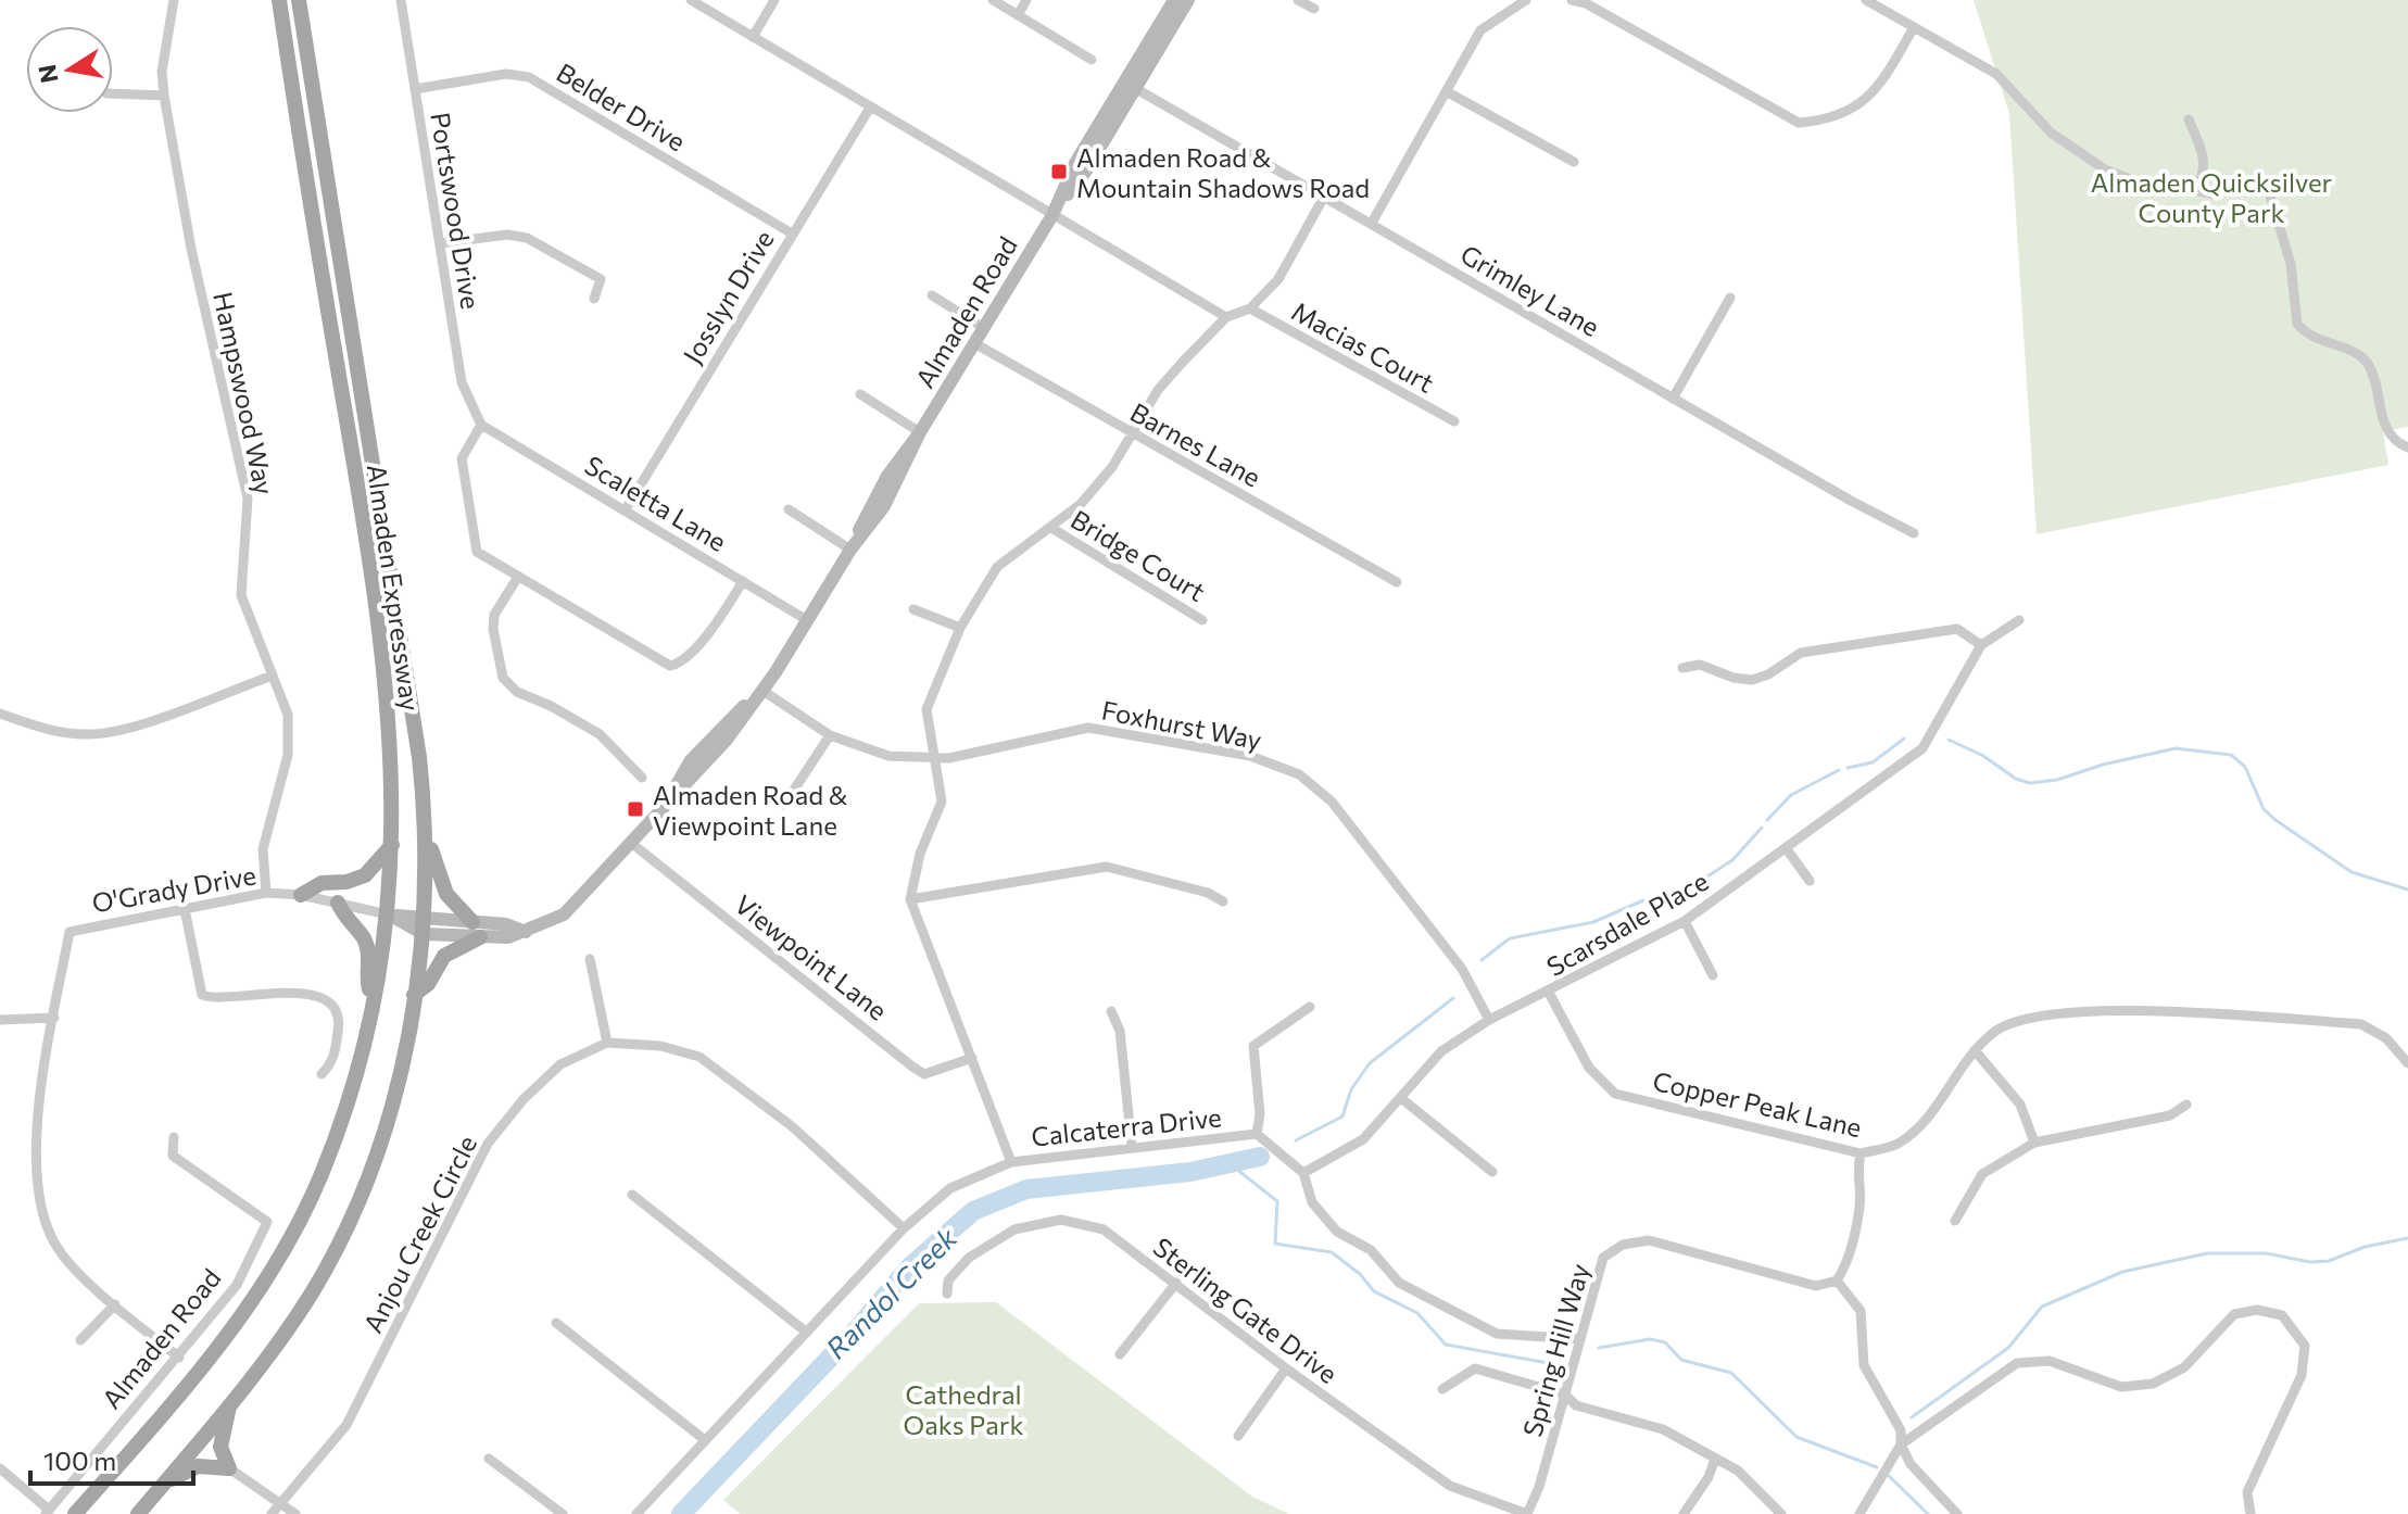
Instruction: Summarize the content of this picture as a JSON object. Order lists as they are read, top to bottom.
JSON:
{
  "streets": {
    "main road": ["Almaden Expressway"],
    "street": [
      "Belder Drive",
      "Portswood Drive",
      "Grimley Lane",
      "Josslyn Drive",
      "Almaden Road",
      "Macias Court",
      "Hampswood Way",
      "Barnes Lane",
      "Scaletta Lane",
      "Bridge Court",
      "Foxhurst Way",
      "O'Grady Drive",
      "Scarsdale Place",
      "Viewpoint Lane",
      "Copper Peak Lane",
      "Calcaterra Drive",
      "Anjou Creek Circle",
      "Sterling Gate Drive",
      "Spring Hill Way"
    ]
  },
  "crossings": [
    ["Belder Drive", "Portswood Drive"],
    ["Belder Drive", "Josslyn Drive"],
    ["Portswood Drive", "Scaletta Lane"],
    ["Grimley Lane", "Almaden Road"],
    ["Josslyn Drive", "Scaletta Lane"],
    ["Almaden Road", "Barnes Lane"],
    ["Almaden Road", "Scaletta Lane"],
    ["Almaden Road", "Almaden Expressway"],
    ["Almaden Road", "Foxhurst Way"],
    ["Almaden Road", "O'Grady Drive"],
    ["Almaden Road", "Viewpoint Lane"],
    ["Hampswood Way", "O'Grady Drive"],
    ["Almaden Expressway", "O'Grady Drive"],
    ["Foxhurst Way", "Scarsdale Place"],
    ["Scarsdale Place", "Copper Peak Lane"],
    ["Scarsdale Place", "Calcaterra Drive"],
    ["Calcaterra Drive", "Anjou Creek Circle"],
    ["Calcaterra Drive", "Spring Hill Way"],
    ["Sterling Gate Drive", "Spring Hill Way"]
  ],
  "water": ["Randol Creek"],
  "parks": ["Almaden Quicksilver County Park", "Cathedral Oaks Park"],
  "places": {
    "transit": ["Almaden Road & Mountain Shadows Road", "Almaden Road & Viewpoint Lane"]
  },
  "scale_bar": "100 m",
  "north": "left"
}
